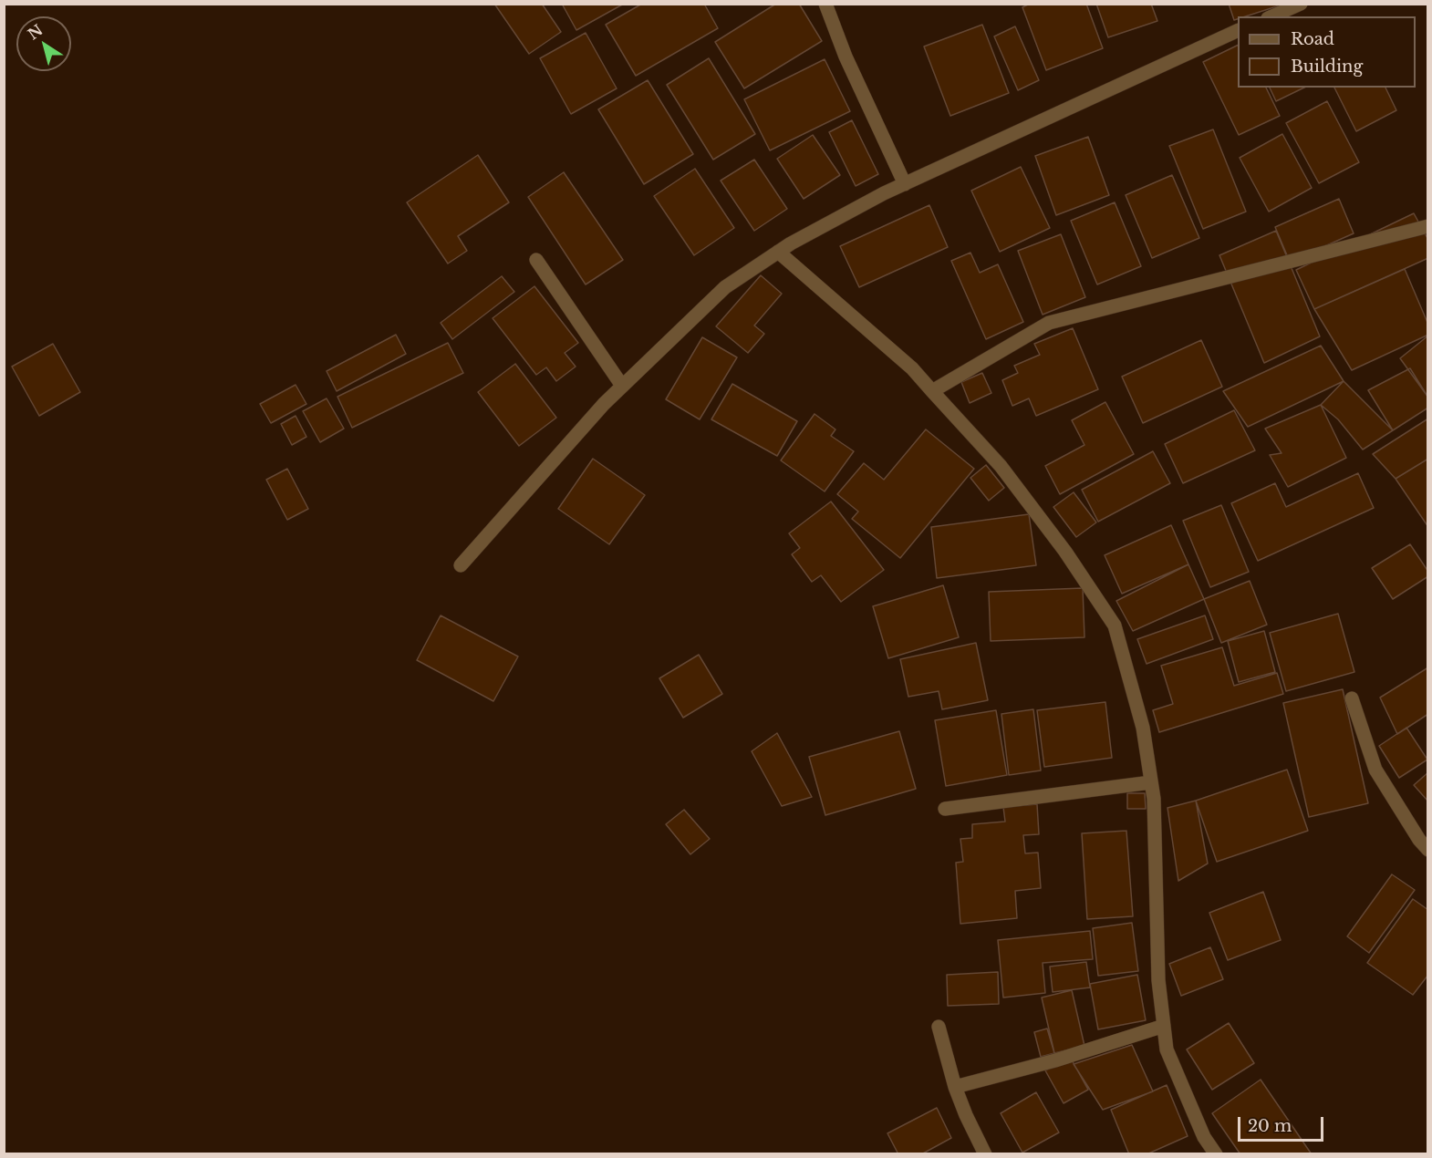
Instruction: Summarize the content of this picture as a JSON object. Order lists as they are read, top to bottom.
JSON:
{
  "legend": ["Road", "Building"],
  "scale_bar": "20 m",
  "north": "top left"
}
